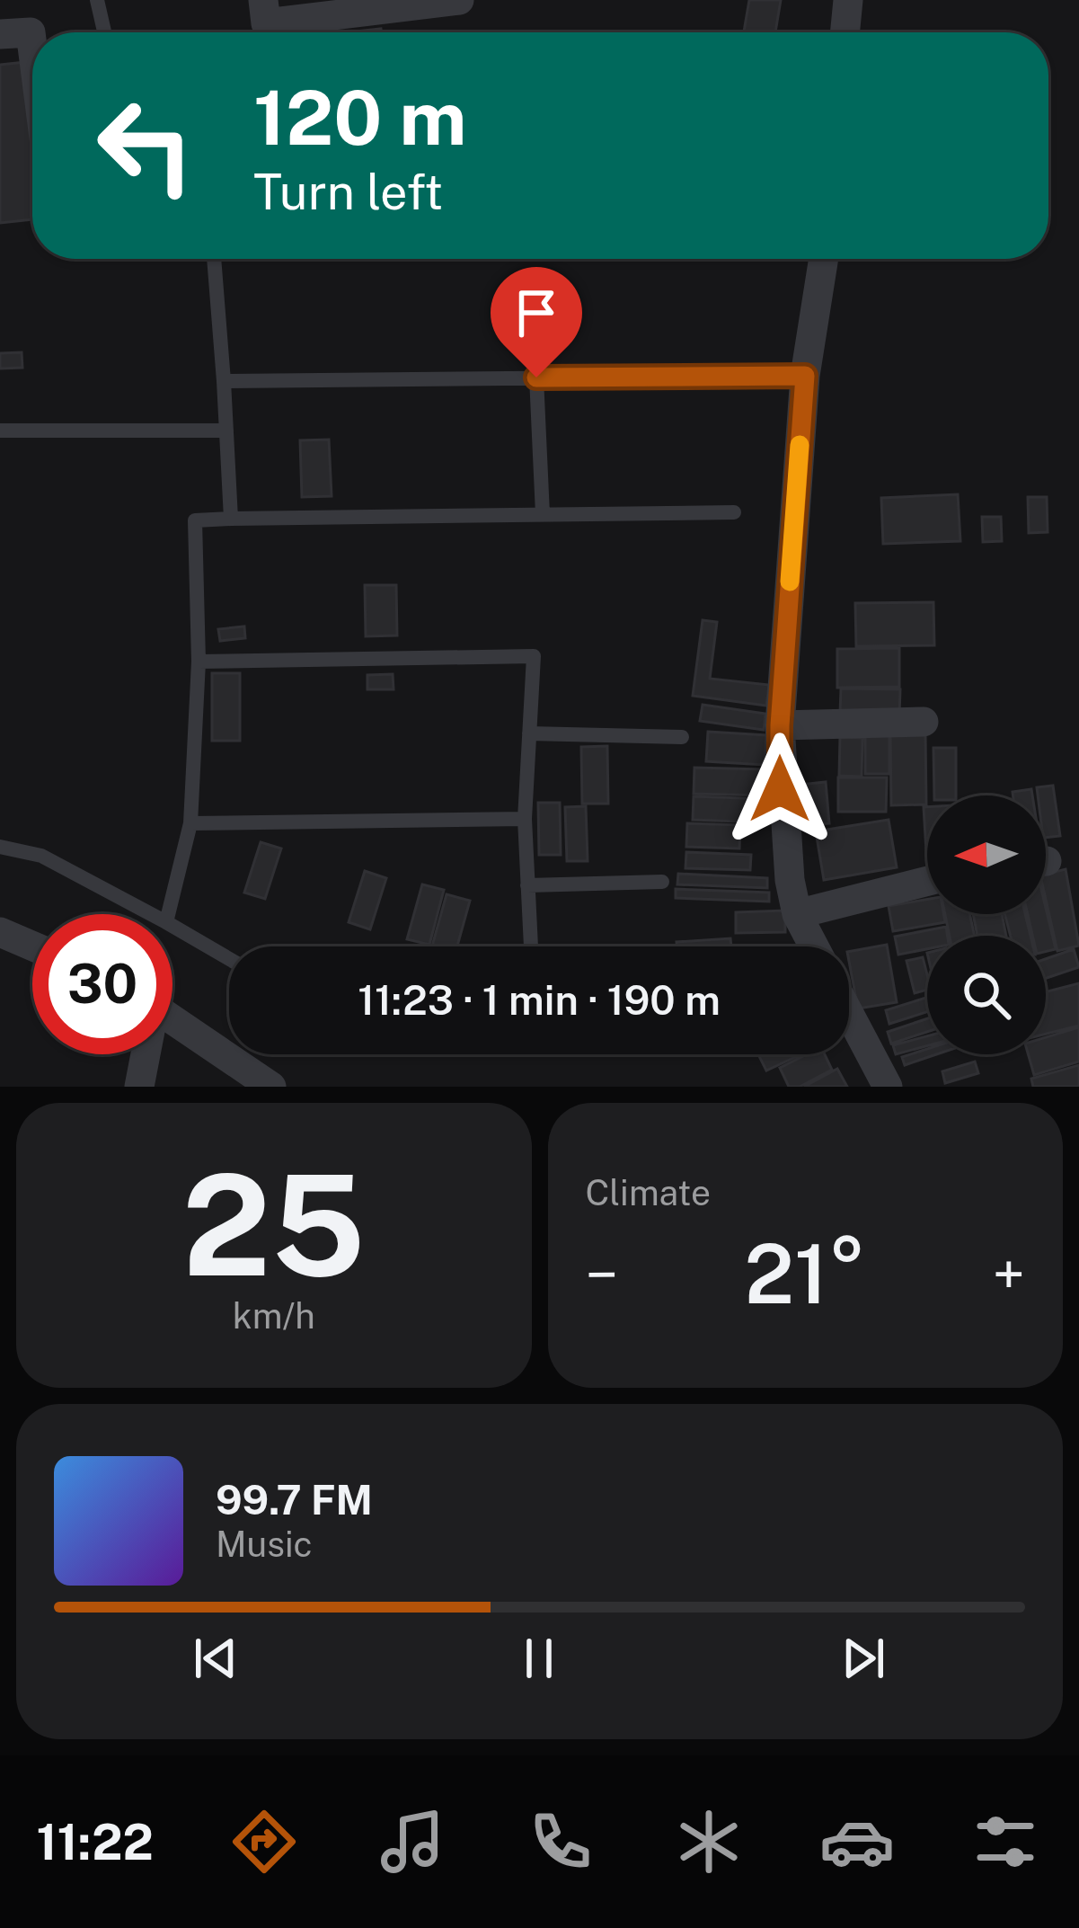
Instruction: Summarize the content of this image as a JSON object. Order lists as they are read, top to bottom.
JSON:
{
  "north": "left",
  "page": {
    "turn": ["120 m", "Turn left"],
    "limit": "30",
    "trip": "11:23 · 1 min · 190 m",
    "tile": [
      ["25", "km/h"],
      "Climate"
    ],
    "heat": ["−", "21°", "+"],
    "song": ["99.7 FM", "Music"],
    "tabs": "11:22"
  }
}
